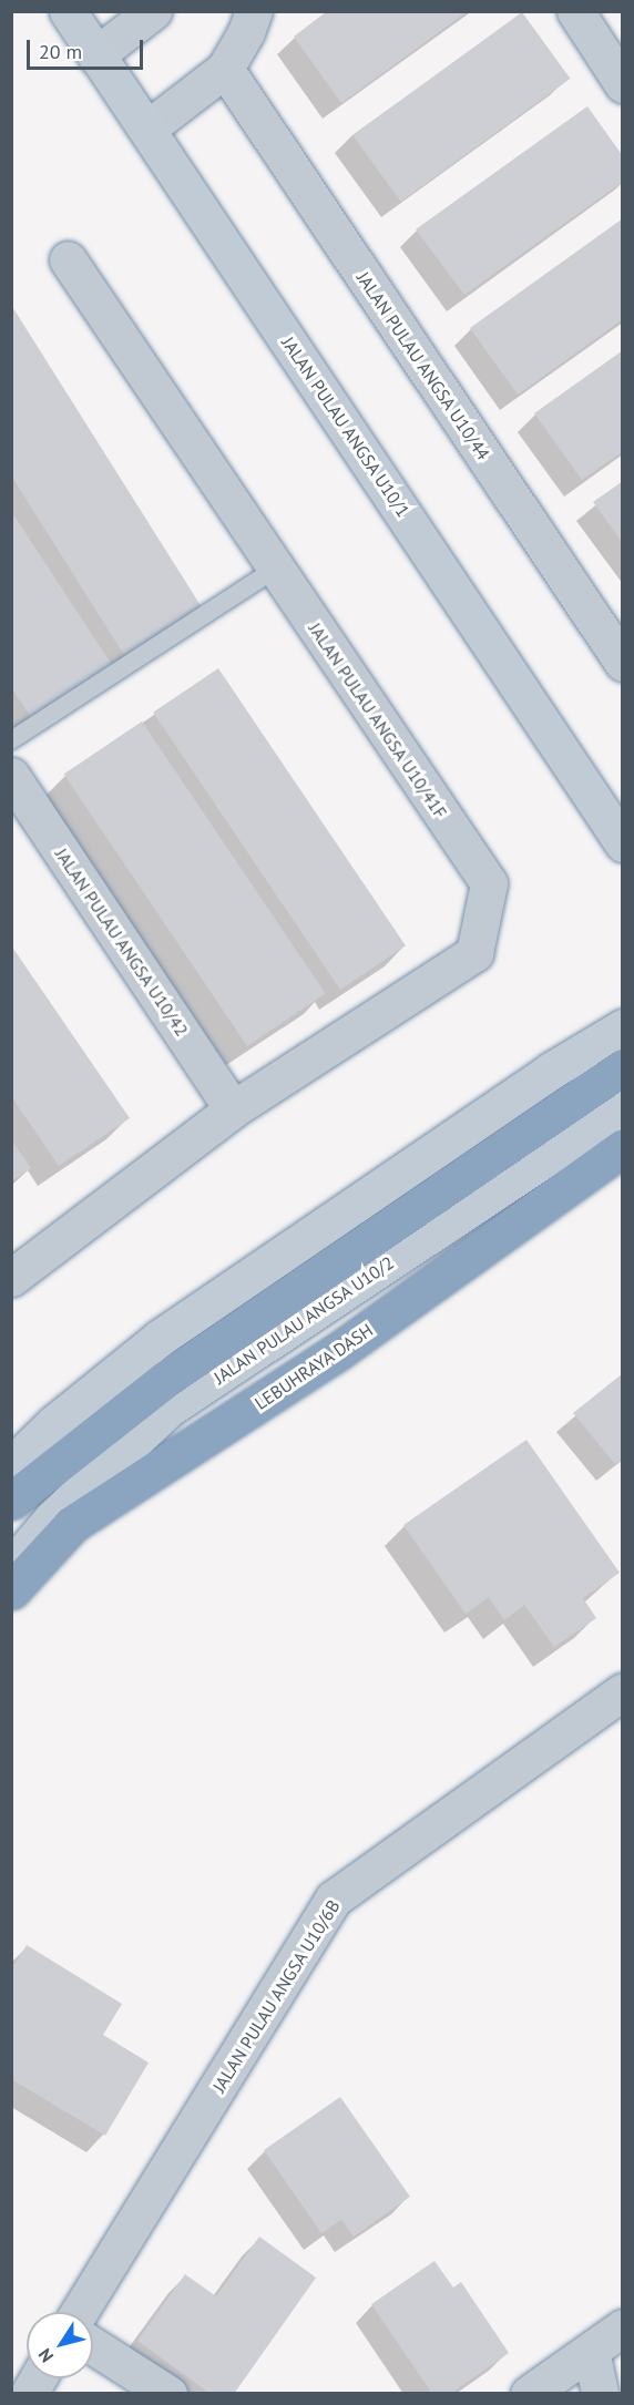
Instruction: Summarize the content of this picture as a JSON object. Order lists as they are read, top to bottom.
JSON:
{
  "streets": {
    "highway": ["LEBUHRAYA DASH"],
    "street": [
      "JALAN PULAU ANGSA U10/44",
      "JALAN PULAU ANGSA U10/1",
      "JALAN PULAU ANGSA U10/41F",
      "JALAN PULAU ANGSA U10/42",
      "JALAN PULAU ANGSA U10/2",
      "JALAN PULAU ANGSA U10/6B"
    ]
  },
  "crossings": [
    ["JALAN PULAU ANGSA U10/41F", "JALAN PULAU ANGSA U10/42"]
  ],
  "scale_bar": "20 m",
  "north": "bottom left"
}
